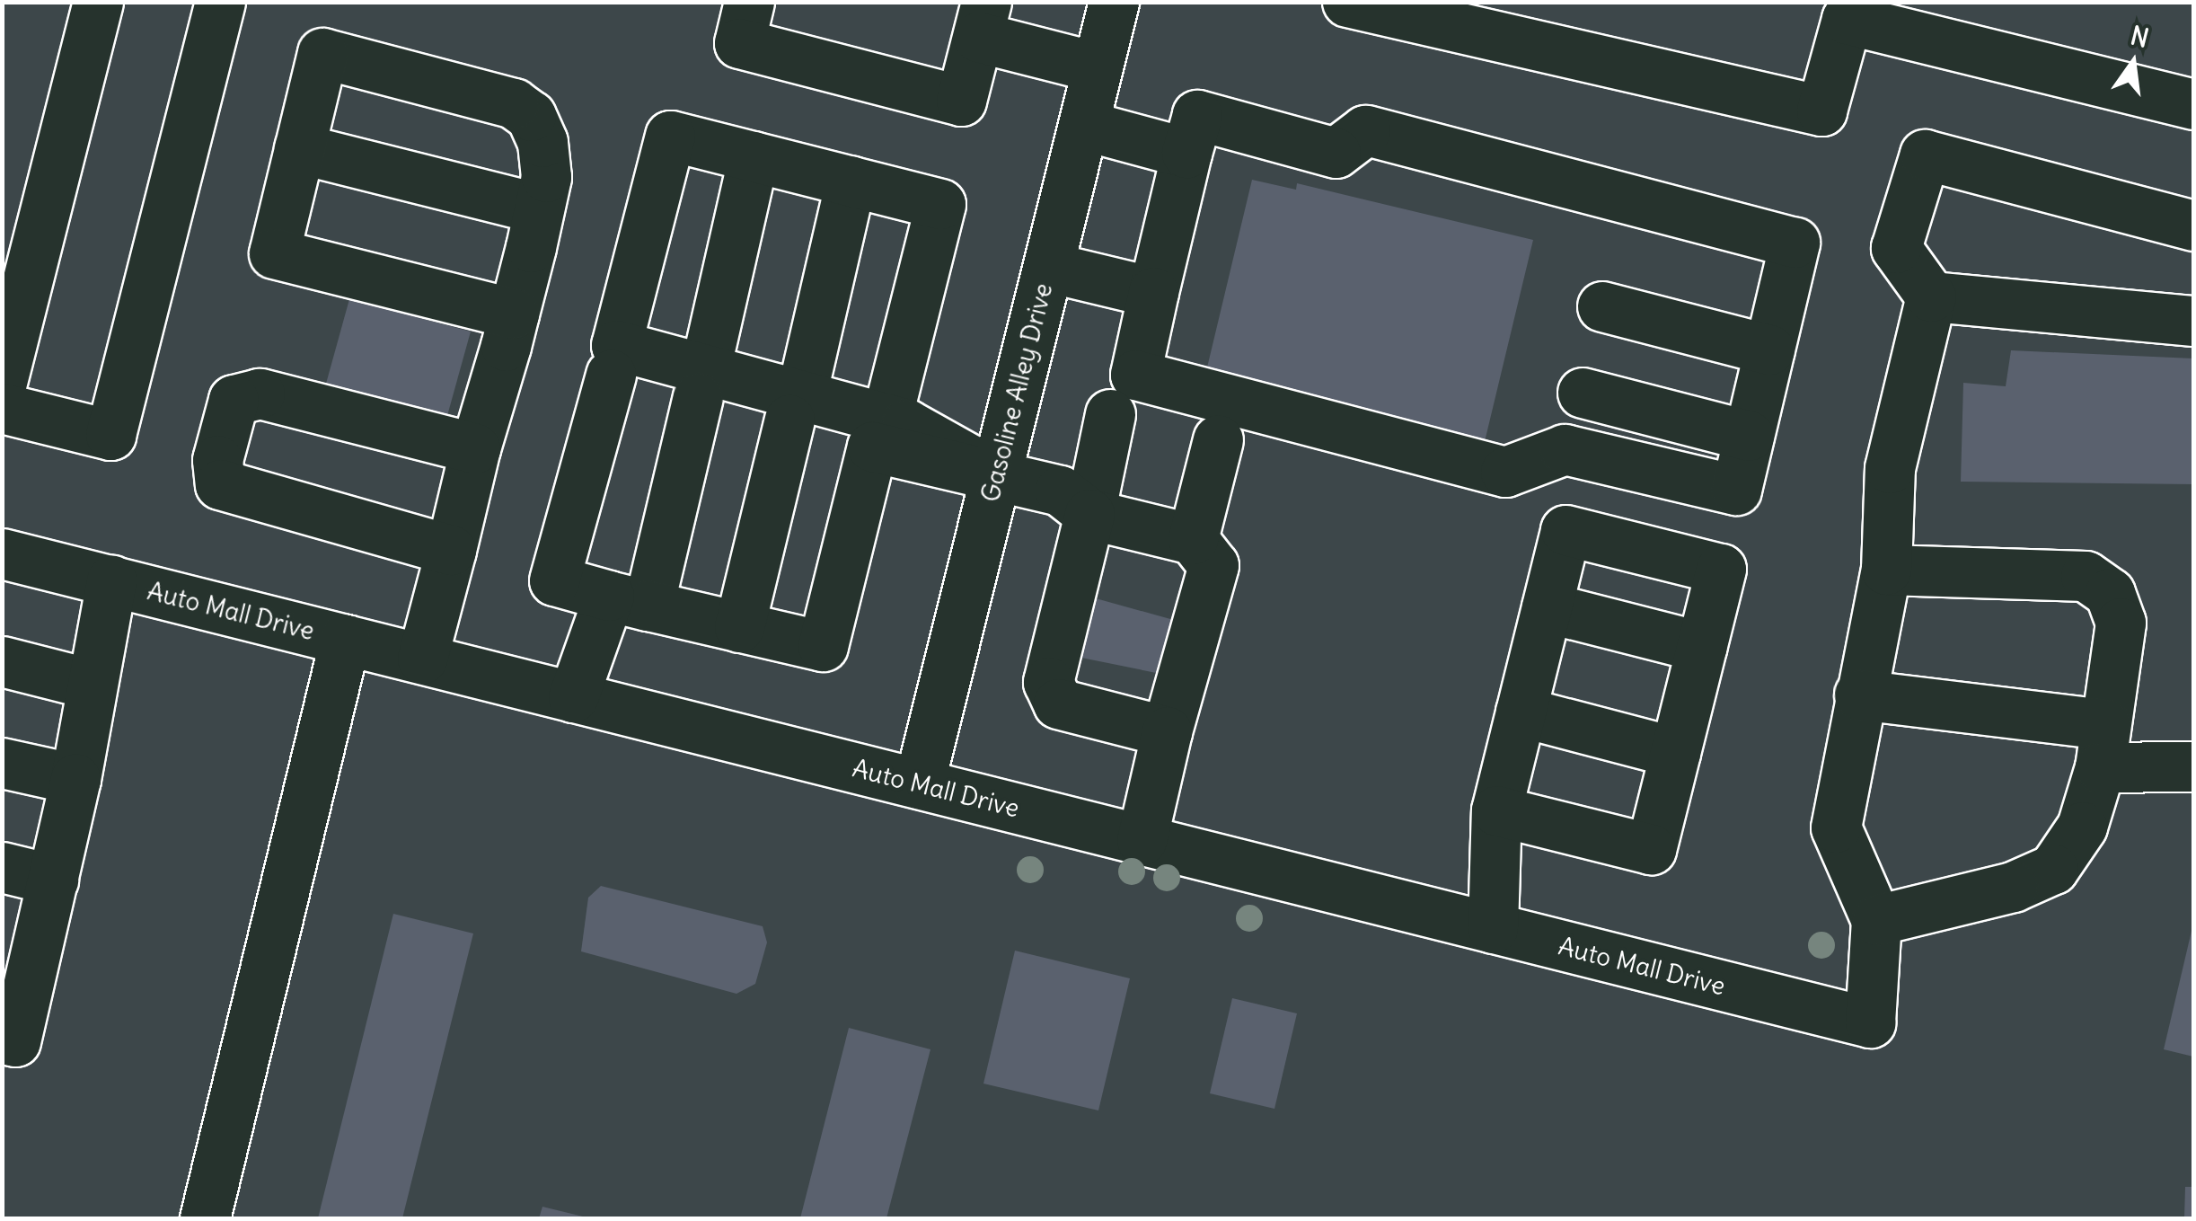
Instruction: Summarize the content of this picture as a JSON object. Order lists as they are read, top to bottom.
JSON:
{
  "streets": {
    "street": ["Gasoline Alley Drive", "Auto Mall Drive"]
  },
  "crossings": [
    ["Gasoline Alley Drive", "Auto Mall Drive"]
  ],
  "north": "top"
}
